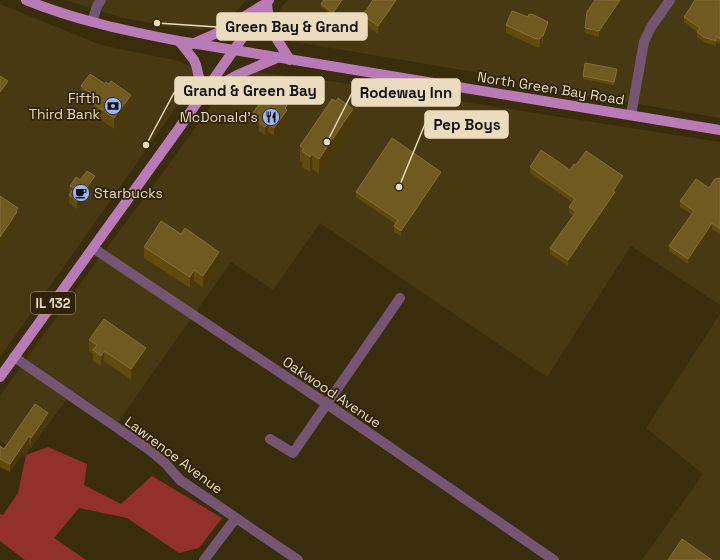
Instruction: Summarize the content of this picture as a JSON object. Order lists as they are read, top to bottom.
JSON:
{
  "streets": {
    "main road": ["North Green Bay Road", "IL 132"],
    "street": ["Oakwood Avenue", "Lawrence Avenue"]
  },
  "crossings": [
    ["North Green Bay Road", "IL 132"],
    ["IL 132", "Oakwood Avenue"],
    ["IL 132", "Lawrence Avenue"]
  ],
  "places": {
    "other": [
      "Green Bay & Grand",
      "Rodeway Inn",
      "Grand & Green Bay",
      "Pep Boys"
    ],
    "bank": ["Fifth Third Bank"],
    "restaurant": ["McDonald's"],
    "cafe": ["Starbucks"]
  }
}
